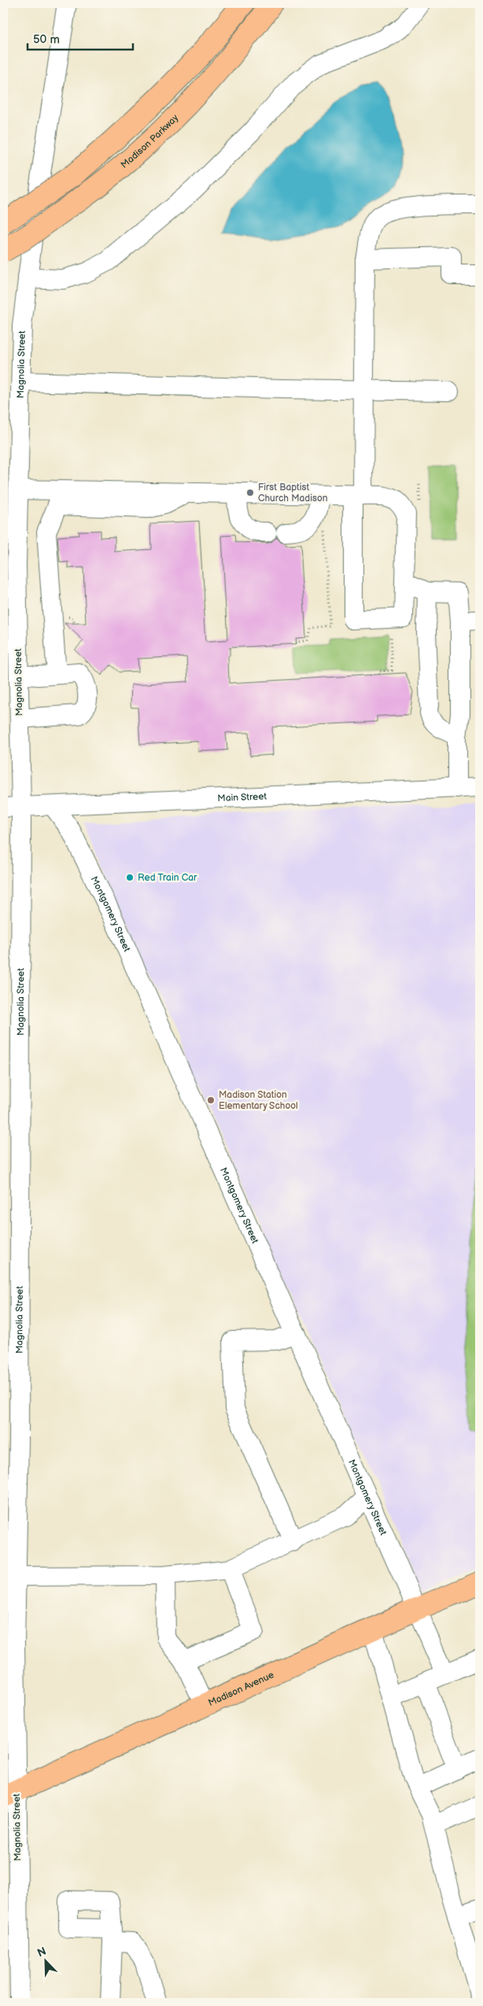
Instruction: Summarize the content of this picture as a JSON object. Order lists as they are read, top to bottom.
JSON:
{
  "streets": {
    "main road": ["Madison Parkway", "Madison Avenue"],
    "street": ["Magnolia Street", "Main Street", "Montgomery Street"]
  },
  "crossings": [
    ["Magnolia Street", "Main Street"],
    ["Magnolia Street", "Madison Avenue"],
    ["Main Street", "Montgomery Street"],
    ["Montgomery Street", "Madison Avenue"]
  ],
  "places": ["First Baptist Church Madison", "Red Train Car", "Madison Station Elementary School"],
  "scale_bar": "50 m",
  "north": "top left"
}
